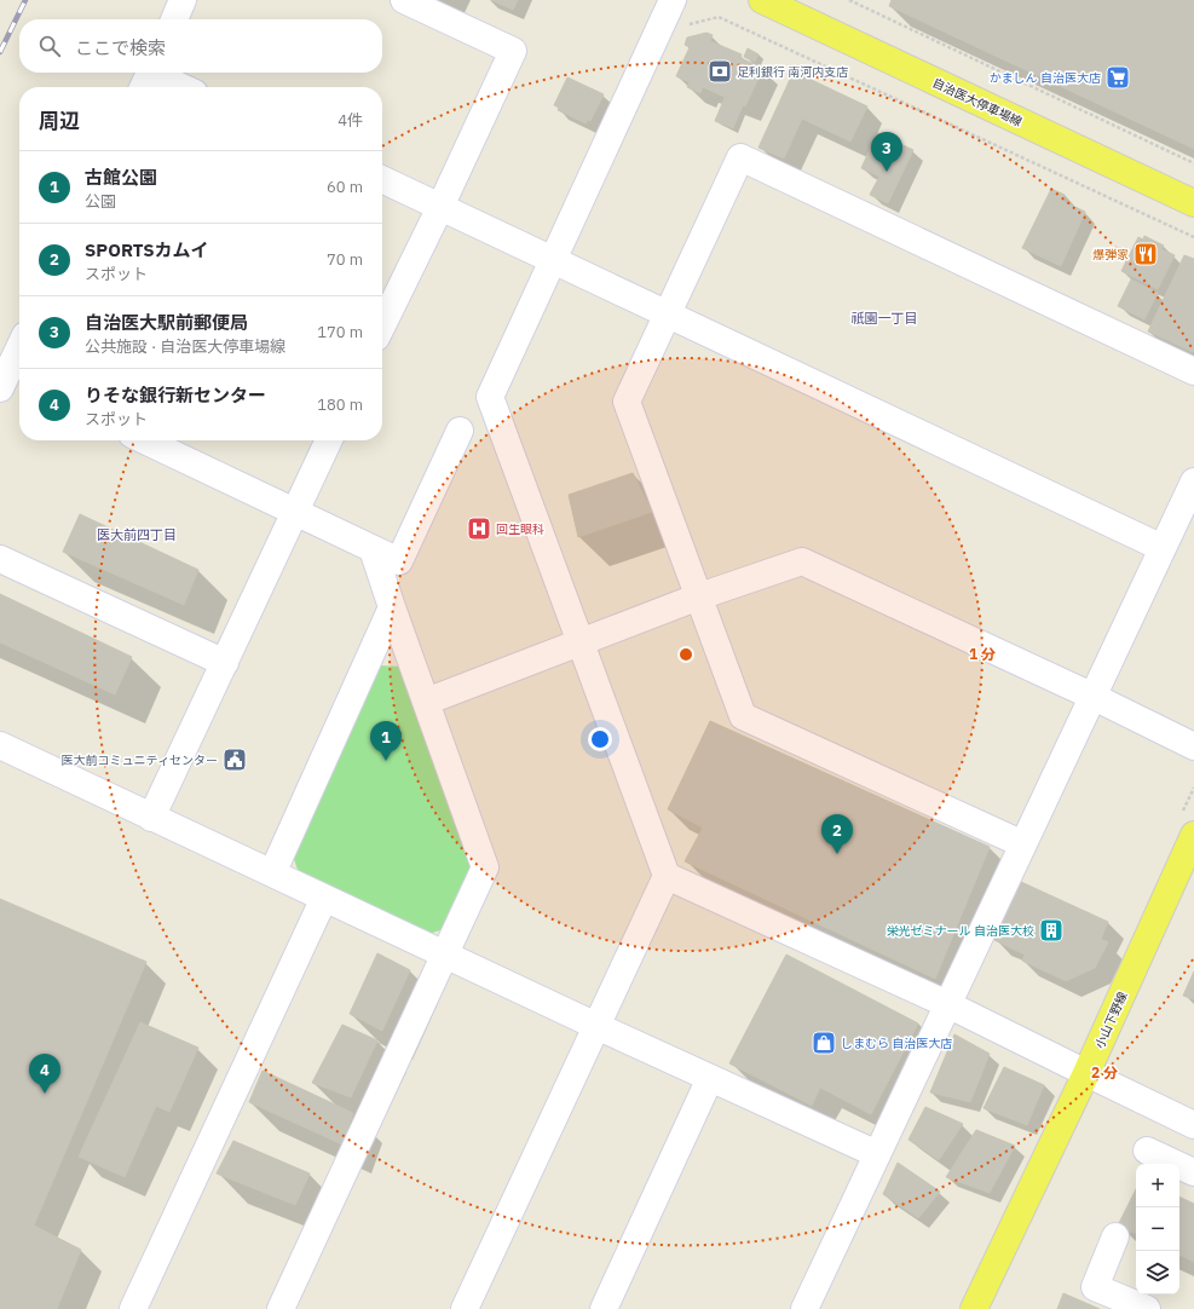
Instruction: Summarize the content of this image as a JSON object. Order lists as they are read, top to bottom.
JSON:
{
  "streets": {
    "main road": ["自治医大停車場線", "小山下野線"]
  },
  "districts": ["祇園一丁目", "医大前四丁目"],
  "places": {
    "bank": ["足利銀行 南河内支店"],
    "supermarket": ["かましん 自治医大店"],
    "restaurant": ["爆弾家"],
    "hospital": ["回生眼科"],
    "public building": ["医大前コミュニティセンター"],
    "building": ["栄光ゼミナール 自治医大校"],
    "shop": ["しまむら 自治医大店"]
  },
  "page": {
    "search": "ここで検索",
    "heading": ["周辺", "4件"],
    "pins": [
      "3",
      "1",
      "2",
      "4"
    ],
    "list": [
      {
        "mark": "1",
        "name": "古館公園",
        "note": "公園",
        "value": "60 m"
      },
      {
        "mark": "2",
        "name": "SPORTSカムイ",
        "note": "スポット",
        "value": "70 m"
      },
      {
        "mark": "3",
        "name": "自治医大駅前郵便局",
        "note": "公共施設 · 自治医大停車場線",
        "value": "170 m"
      },
      {
        "mark": "4",
        "name": "りそな銀行新センター",
        "note": "スポット",
        "value": "180 m"
      }
    ],
    "map_buttons": ["+", "−"]
  },
  "rings": ["1 分", "2 分"]
}
